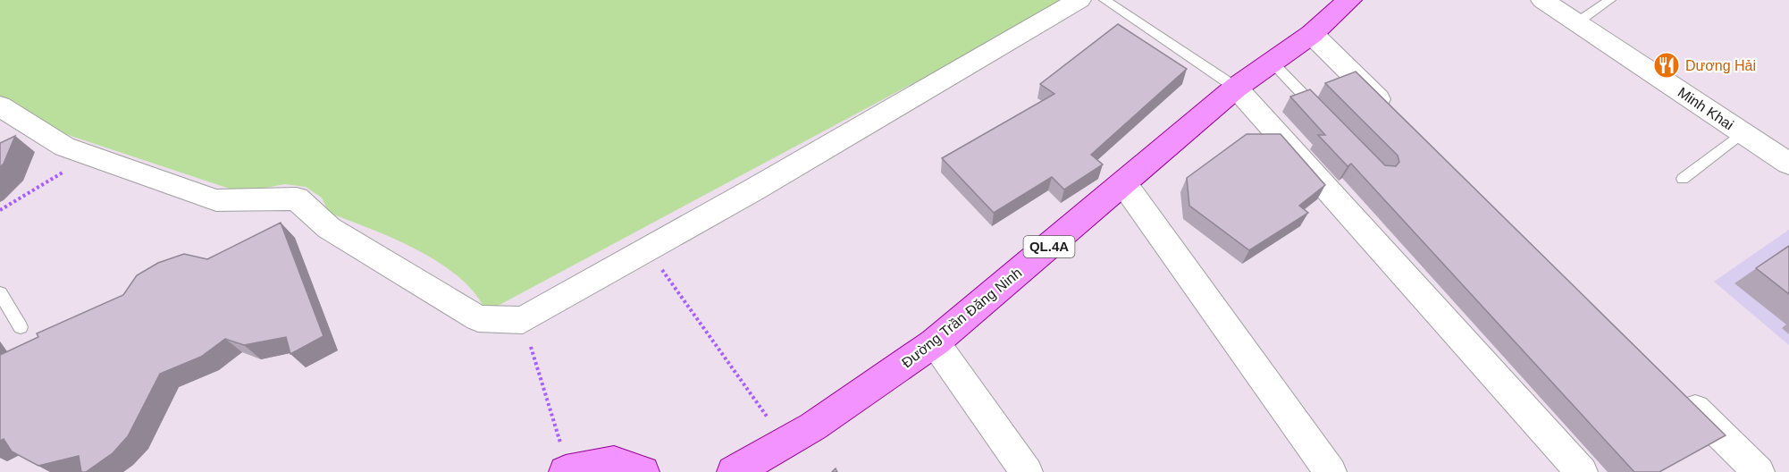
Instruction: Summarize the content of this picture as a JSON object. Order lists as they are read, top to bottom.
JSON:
{
  "streets": {
    "main road": ["QL.4A", "Đường Trần Đăng Ninh"],
    "street": ["Minh Khai"]
  },
  "places": {
    "restaurant": ["Dương Hải"]
  }
}
